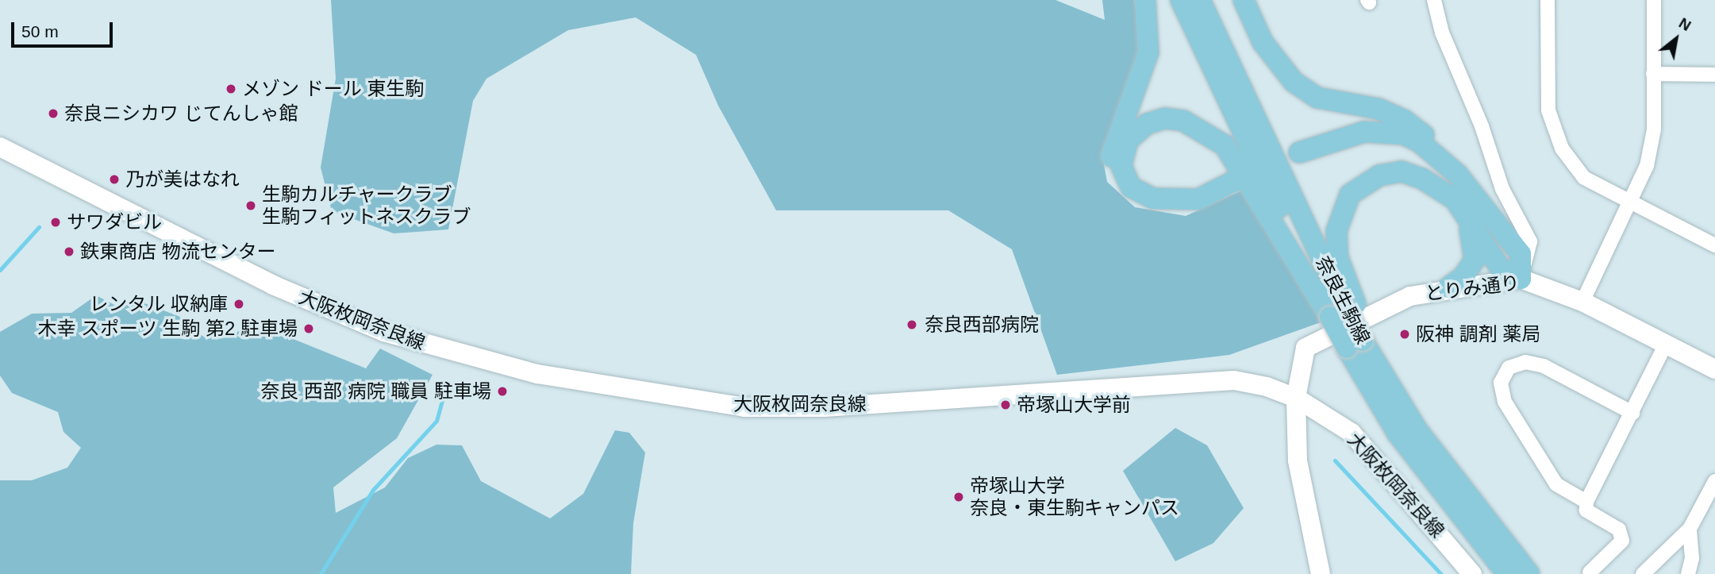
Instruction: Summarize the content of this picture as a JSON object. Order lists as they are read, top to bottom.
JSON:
{
  "streets": {
    "main road": ["とりみ通り", "奈良生駒線", "大阪枚岡奈良線"]
  },
  "crossings": [
    ["とりみ通り", "大阪枚岡奈良線"]
  ],
  "places": [
    "メゾン ドール 東生駒",
    "奈良ニシカワ じてんしゃ館",
    "乃が美はなれ",
    "生駒カルチャークラブ 生駒フィットネスクラブ",
    "サワダビル",
    "鉄東商店 物流センター",
    "レンタル 収納庫",
    "奈良西部病院",
    "木幸 スポーツ 生駒 第2 駐車場",
    "阪神 調剤 薬局",
    "奈良 西部 病院 職員 駐車場",
    "帝塚山大学前",
    "帝塚山大学 奈良・東生駒キャンパス"
  ],
  "scale_bar": "50 m",
  "north": "top right"
}
